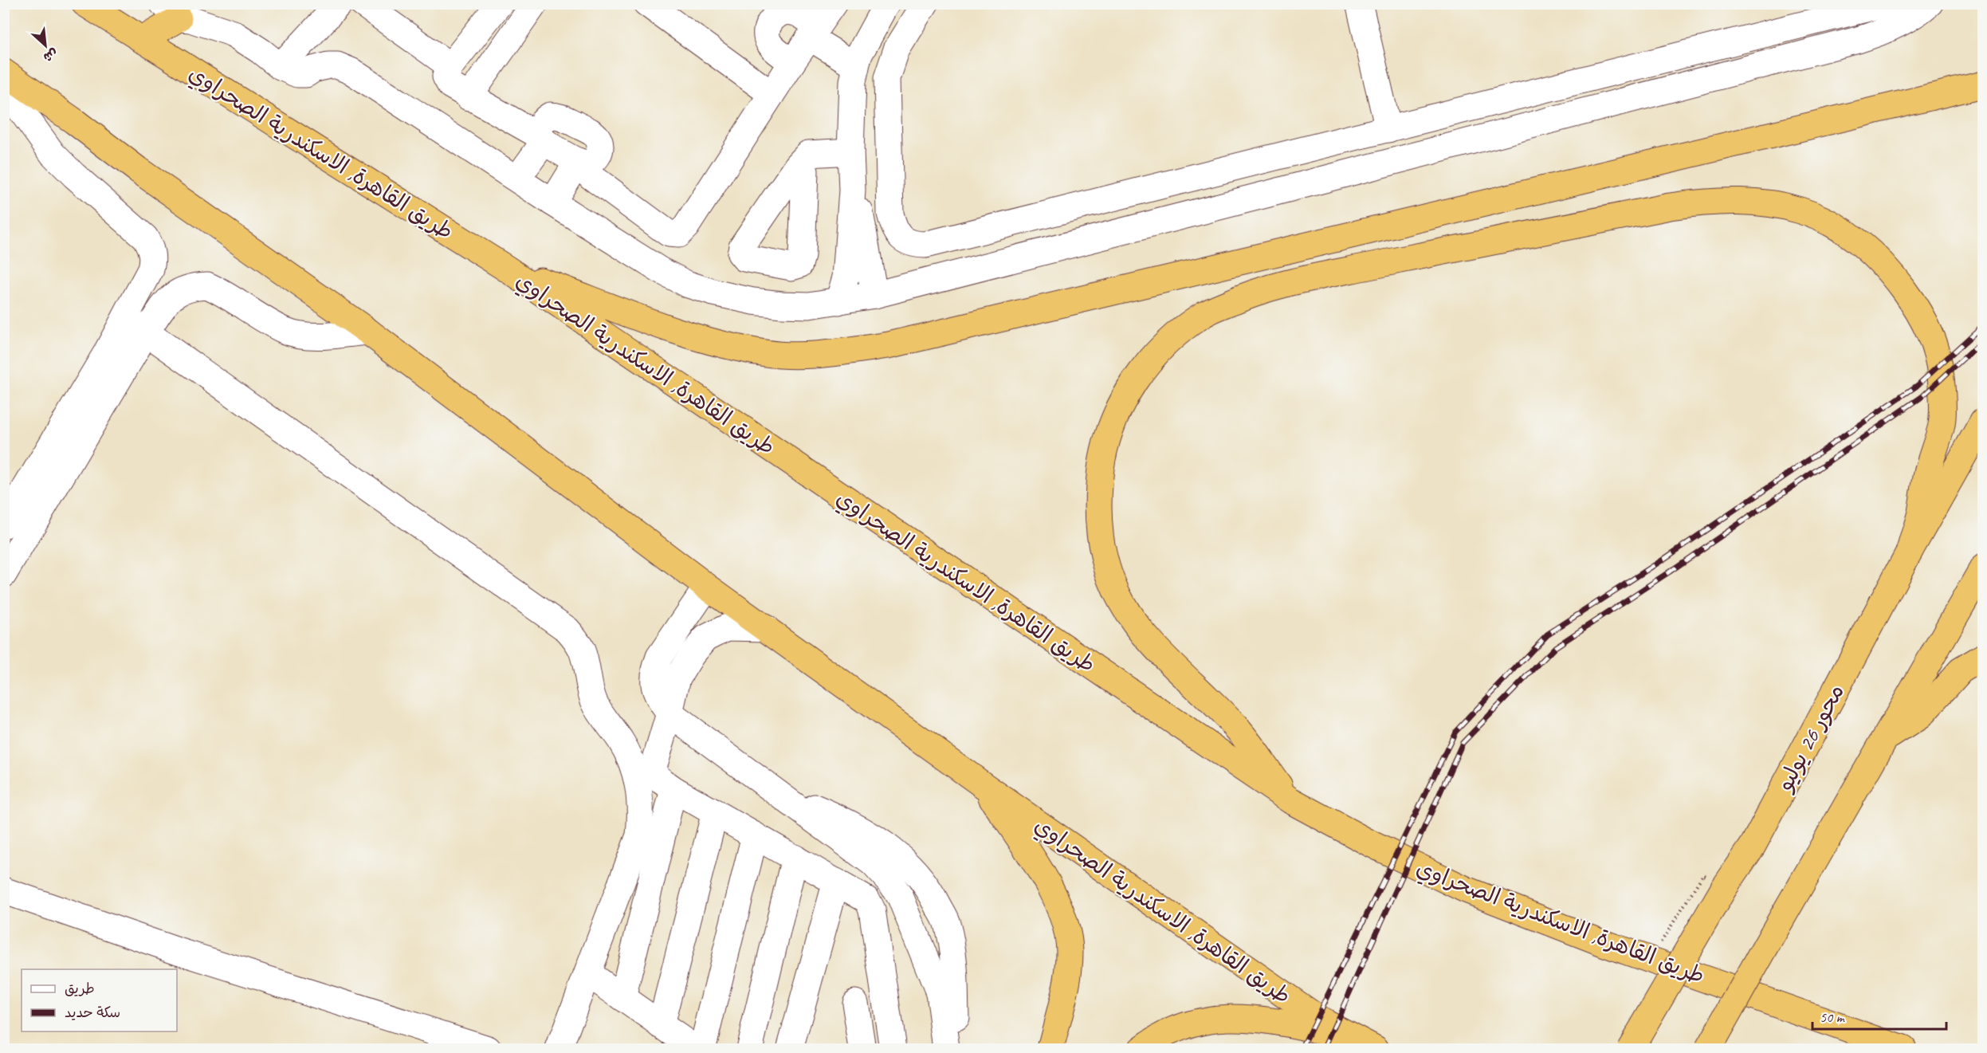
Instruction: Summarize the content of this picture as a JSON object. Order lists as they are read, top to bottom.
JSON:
{
  "streets": {
    "highway": ["طريق القاهرة, الاسكندرية الصحراوي", "محور 26 يوليو"]
  },
  "legend": ["طريق", "سكة حديد"],
  "scale_bar": "50 m",
  "north": "bottom right"
}
